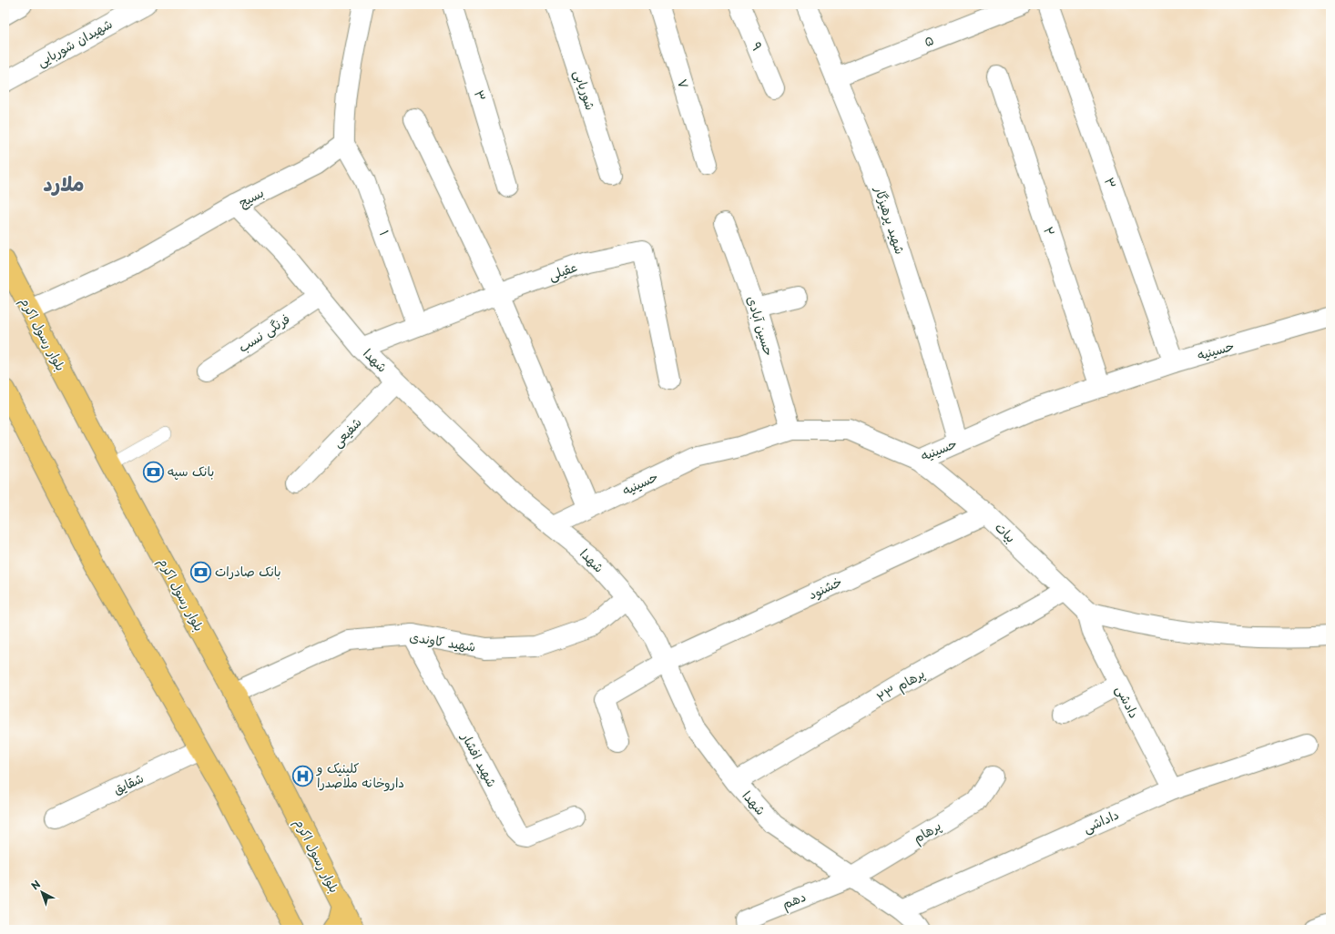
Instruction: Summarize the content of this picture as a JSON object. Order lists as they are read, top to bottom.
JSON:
{
  "streets": {
    "main road": ["بلوار رسول اکرم"],
    "street": [
      "۵",
      "شهیدان شوربایی",
      "۹",
      "۷",
      "شوریابی",
      "۳",
      "بسیج",
      "شهید پرهیزگار",
      "۲",
      "۱",
      "عقیلی",
      "حسین آبادی",
      "فرنگی نسب",
      "حسینیه",
      "شهدا",
      "شفیعی",
      "بیات",
      "خشنود",
      "شهید کاوندی",
      "پرهام ۲۳",
      "دادشی",
      "شهید افشار",
      "شقایق",
      "داداشی",
      "پرهام",
      "دهم"
    ]
  },
  "crossings": [
    ["۵", "شهید پرهیزگار"],
    ["۳", "حسینیه"],
    ["بسیج", "۱"],
    ["بسیج", "بلوار رسول اکرم"],
    ["بسیج", "شهدا"],
    ["شهید پرهیزگار", "حسینیه"],
    ["۲", "حسینیه"],
    ["۱", "عقیلی"],
    ["عقیلی", "شهدا"],
    ["حسین آبادی", "حسینیه"],
    ["فرنگی نسب", "شهدا"],
    ["بلوار رسول اکرم", "شهید کاوندی"],
    ["حسینیه", "شهدا"],
    ["حسینیه", "بیات"],
    ["شهدا", "شفیعی"],
    ["شهدا", "خشنود"],
    ["شهدا", "شهید کاوندی"],
    ["شهدا", "پرهام ۲۳"],
    ["شهدا", "داداشی"],
    ["شهدا", "پرهام"],
    ["شهدا", "دهم"],
    ["بیات", "خشنود"],
    ["بیات", "پرهام ۲۳"],
    ["بیات", "دادشی"],
    ["شهید کاوندی", "شهید افشار"],
    ["دادشی", "داداشی"],
    ["پرهام", "دهم"]
  ],
  "districts": ["ملارد"],
  "places": {
    "bank": ["بانک سپه", "بانک صادرات"],
    "hospital": ["کلینیک و داروخانه ملاصدرا"]
  },
  "north": "top left"
}
